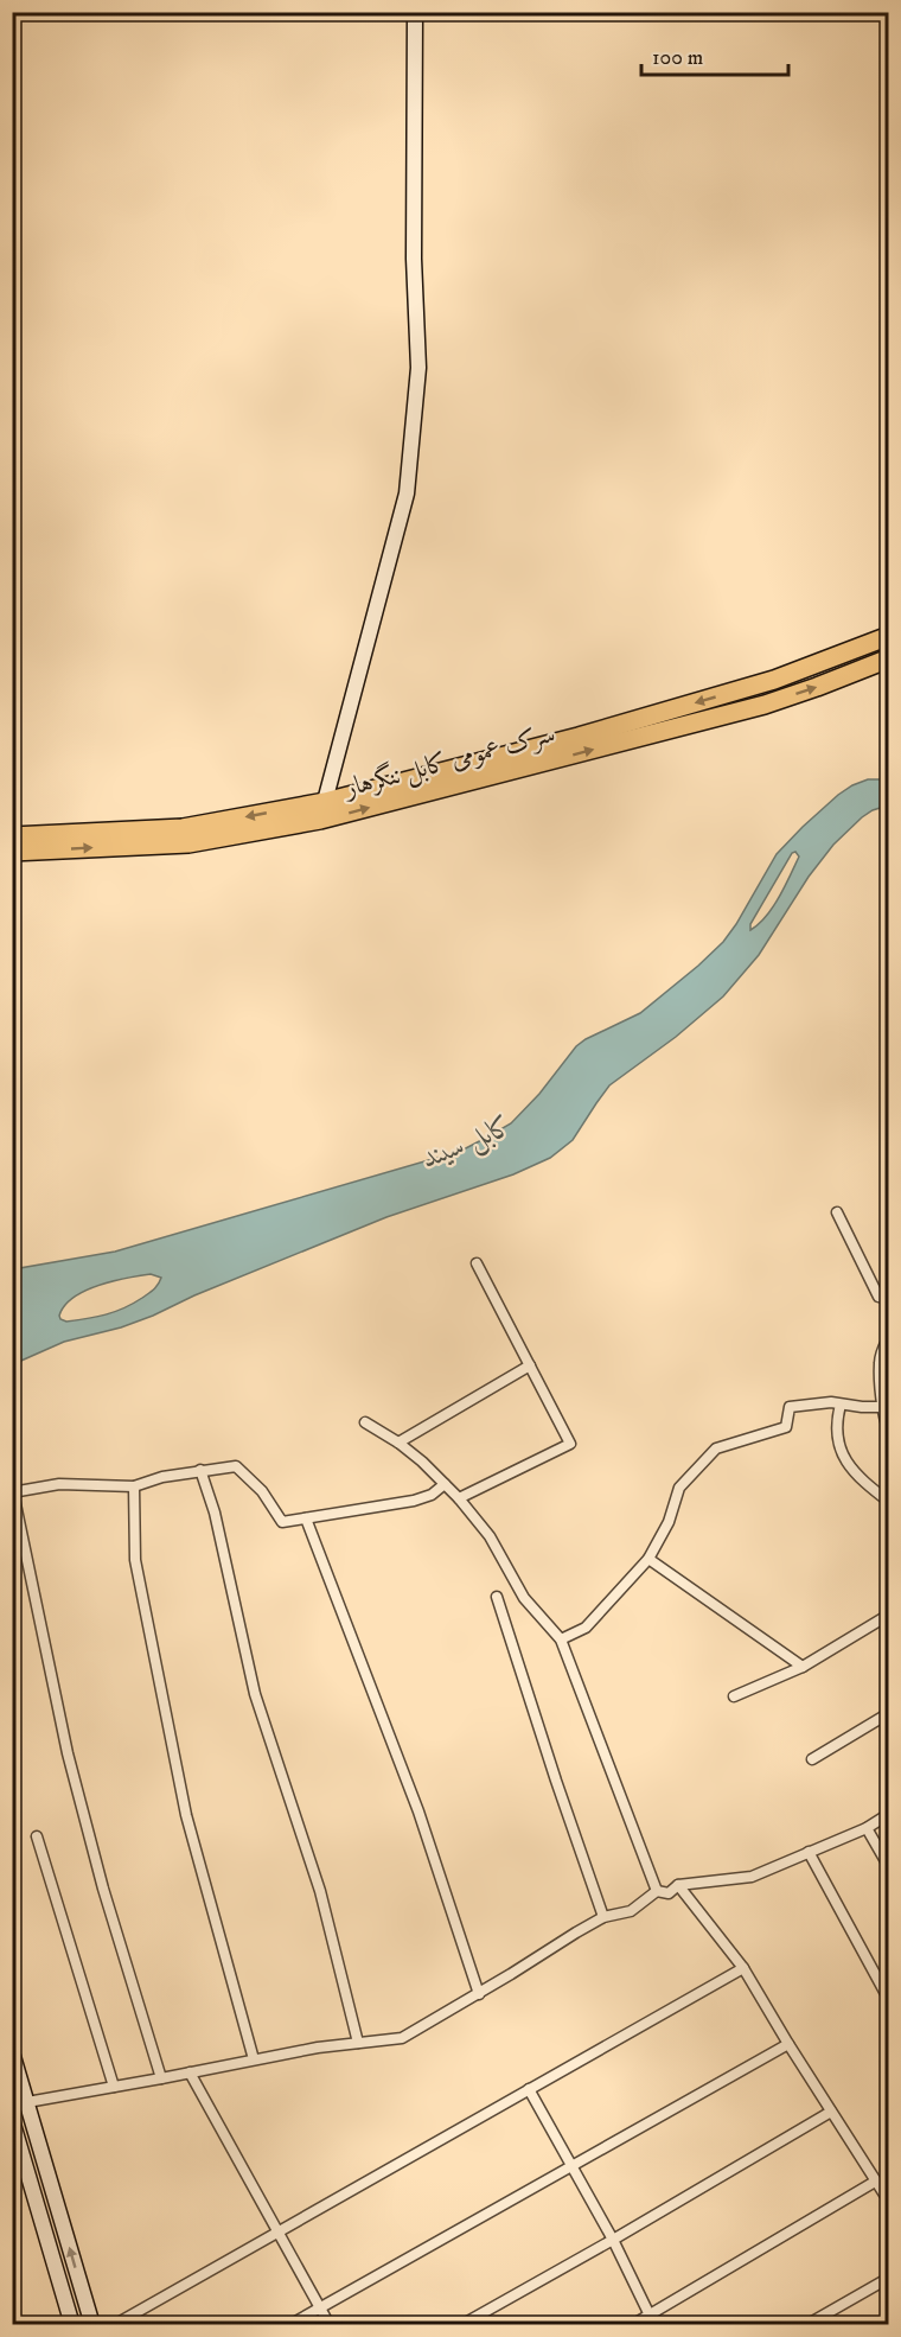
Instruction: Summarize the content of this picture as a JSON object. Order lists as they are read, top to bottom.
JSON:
{
  "streets": {
    "highway": ["سرک عمومی کابل ننگرهار"]
  },
  "water": ["کابل سيند"],
  "scale_bar": "100 m"
}
